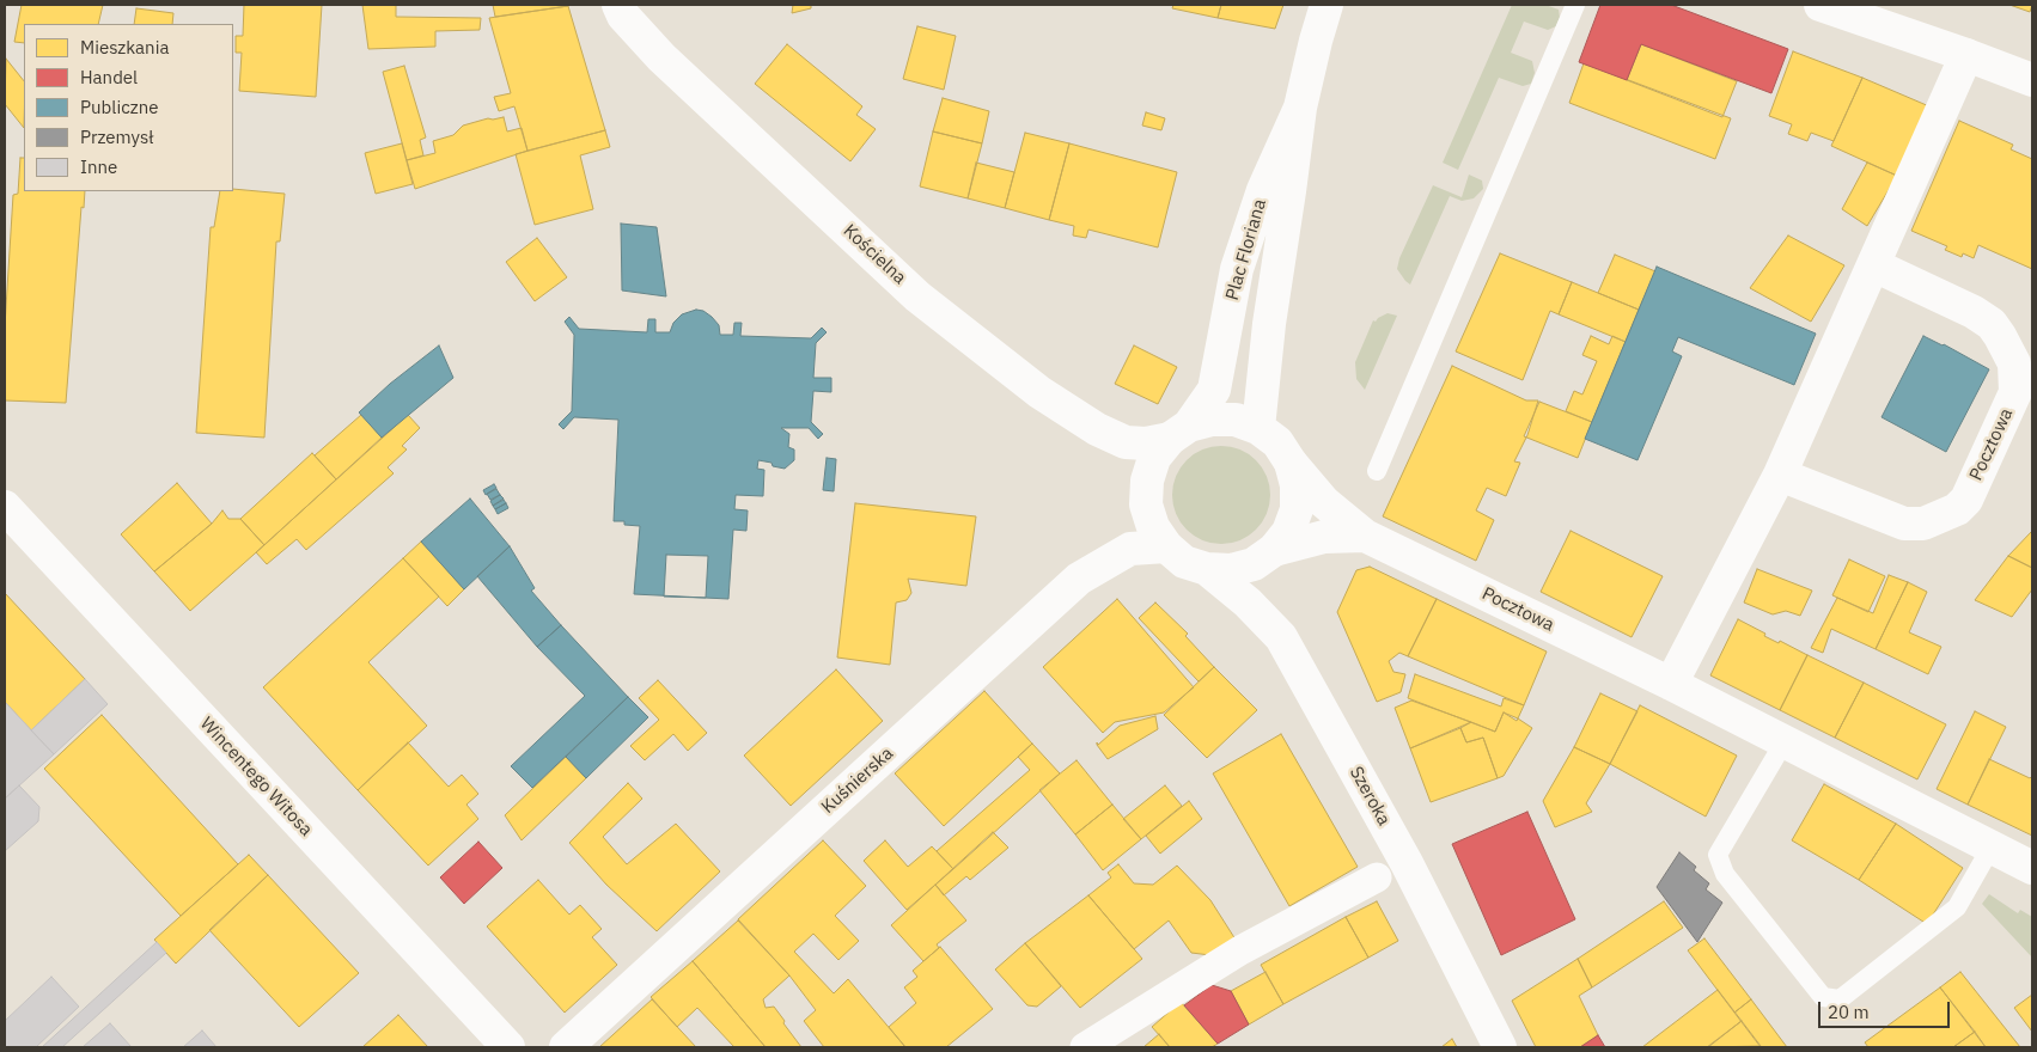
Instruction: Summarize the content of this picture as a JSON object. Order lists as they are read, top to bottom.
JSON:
{
  "streets": {
    "street": [
      "Plac Floriana",
      "Kościelna",
      "Pocztowa",
      "Wincentego Witosa",
      "Kuśnierska",
      "Szeroka"
    ]
  },
  "crossings": [
    ["Plac Floriana", "Kościelna"],
    ["Plac Floriana", "Pocztowa"],
    ["Plac Floriana", "Kuśnierska"],
    ["Plac Floriana", "Szeroka"],
    ["Kościelna", "Pocztowa"],
    ["Kościelna", "Kuśnierska"],
    ["Kościelna", "Szeroka"],
    ["Pocztowa", "Kuśnierska"],
    ["Pocztowa", "Szeroka"],
    ["Kuśnierska", "Szeroka"]
  ],
  "legend": [
    "Mieszkania",
    "Handel",
    "Publiczne",
    "Przemysł",
    "Inne"
  ],
  "scale_bar": "20 m"
}
